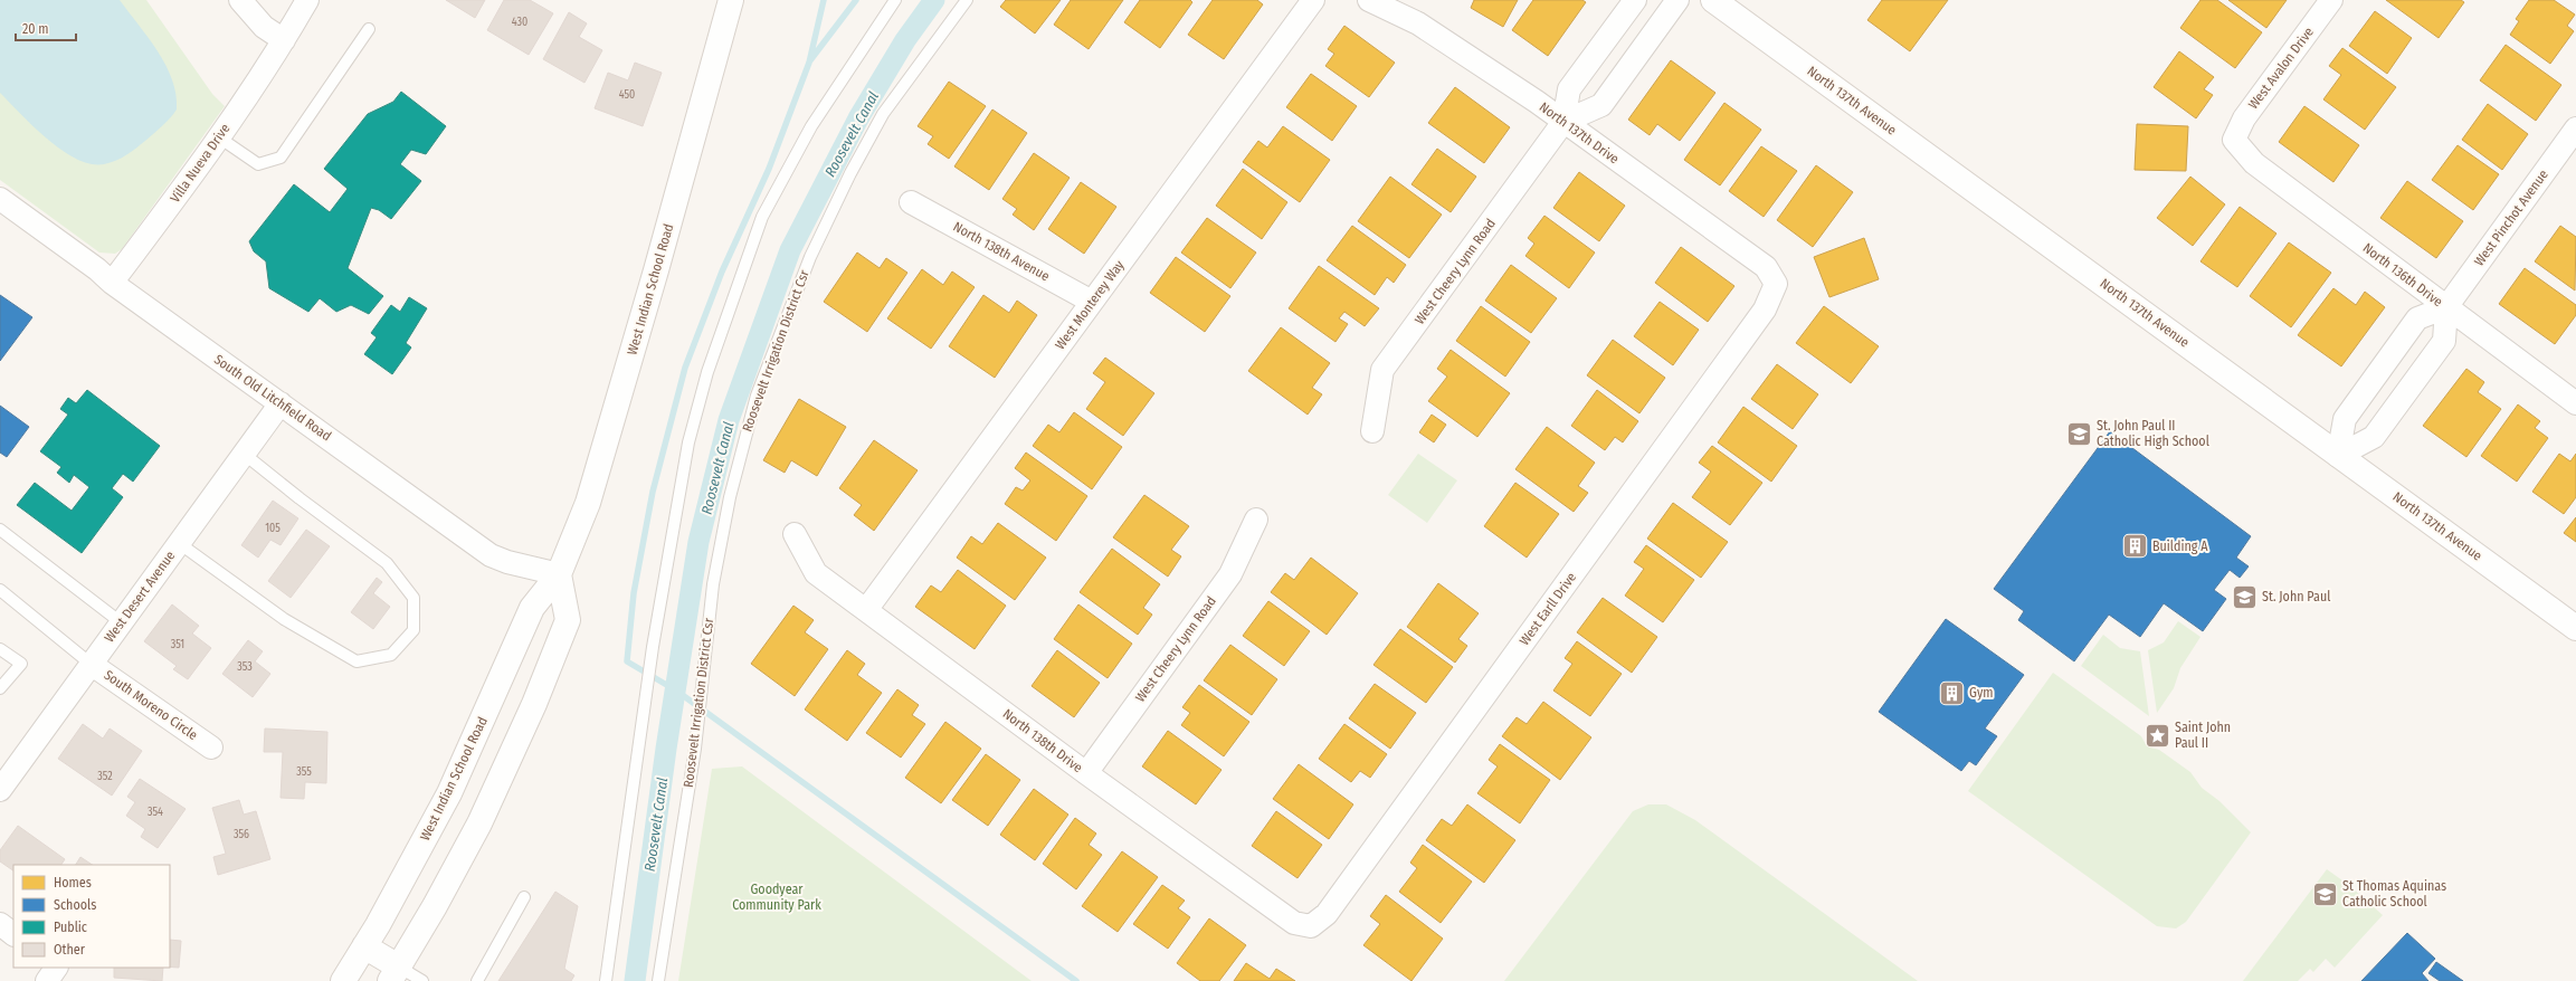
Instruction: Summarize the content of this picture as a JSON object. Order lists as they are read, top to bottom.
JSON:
{
  "streets": {
    "main road": ["North 137th Avenue", "West Indian School Road"],
    "street": [
      "West Avalon Drive",
      "North 137th Drive",
      "Villa Nueva Drive",
      "West Pinchot Avenue",
      "North 138th Avenue",
      "West Cheery Lynn Road",
      "North 136th Drive",
      "West Monterey Way",
      "South Old Litchfield Road",
      "West Desert Avenue",
      "West Earll Drive",
      "South Moreno Circle",
      "North 138th Drive"
    ],
    "lane": ["Roosevelt Irrigation District Csr"]
  },
  "crossings": [
    ["West Avalon Drive", "North 136th Drive"],
    ["North 137th Drive", "West Cheery Lynn Road"],
    ["North 137th Drive", "West Earll Drive"],
    ["Villa Nueva Drive", "South Old Litchfield Road"],
    ["West Pinchot Avenue", "North 136th Drive"],
    ["North 138th Avenue", "West Monterey Way"],
    ["West Cheery Lynn Road", "North 138th Drive"],
    ["West Indian School Road", "South Old Litchfield Road"],
    ["West Monterey Way", "North 138th Drive"],
    ["South Old Litchfield Road", "West Desert Avenue"],
    ["West Desert Avenue", "South Moreno Circle"],
    ["West Earll Drive", "North 138th Drive"]
  ],
  "water": ["Roosevelt Canal"],
  "parks": ["Goodyear Community Park"],
  "places": {
    "school or university": ["St. John Paul II Catholic High School", "St. John Paul", "St Thomas Aquinas Catholic School"],
    "building": ["Building A", "Gym"],
    "place": ["Saint John Paul II"]
  },
  "house_numbers": [
    "430",
    "450",
    "105",
    "351",
    "353",
    "355",
    "352",
    "354",
    "356"
  ],
  "legend": [
    "Homes",
    "Schools",
    "Public",
    "Other"
  ],
  "scale_bar": "20 m"
}
